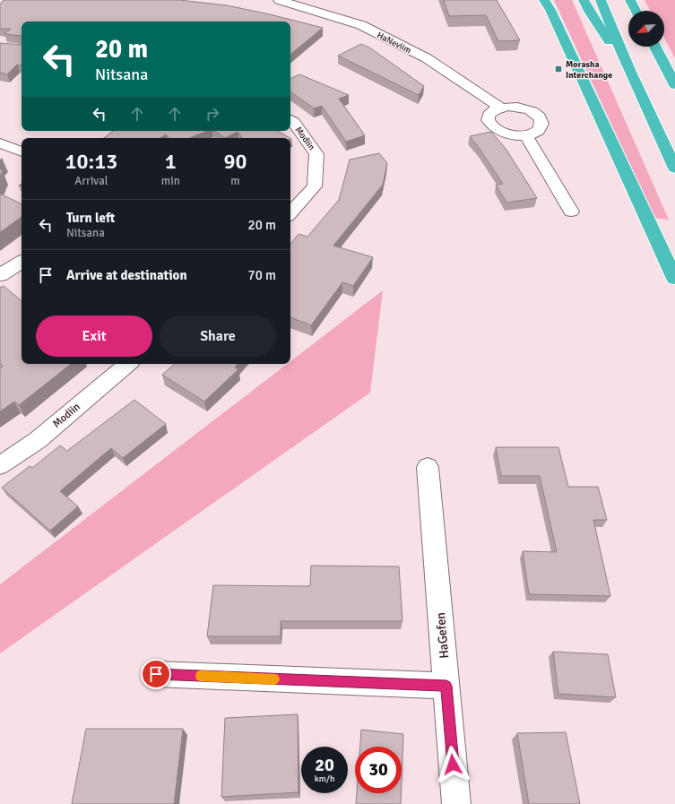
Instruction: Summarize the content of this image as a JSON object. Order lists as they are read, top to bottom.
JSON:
{
  "streets": {
    "street": ["HaNeviim", "Modiin", "HaGefen"]
  },
  "places": {
    "transit": ["Morasha Interchange"]
  },
  "north": "bottom left",
  "page": {
    "turn": ["20 m", "Nitsana"],
    "eta": [
      "10:13",
      "Arrival",
      "1",
      "min",
      "90",
      "m"
    ],
    "list": [
      {
        "name": "Turn left",
        "note": "Nitsana",
        "value": "20 m"
      },
      {
        "name": "Arrive at destination",
        "value": "70 m"
      }
    ],
    "buttons": ["Exit", "Share"],
    "speed": "20 km/h",
    "limit": "30"
  }
}
